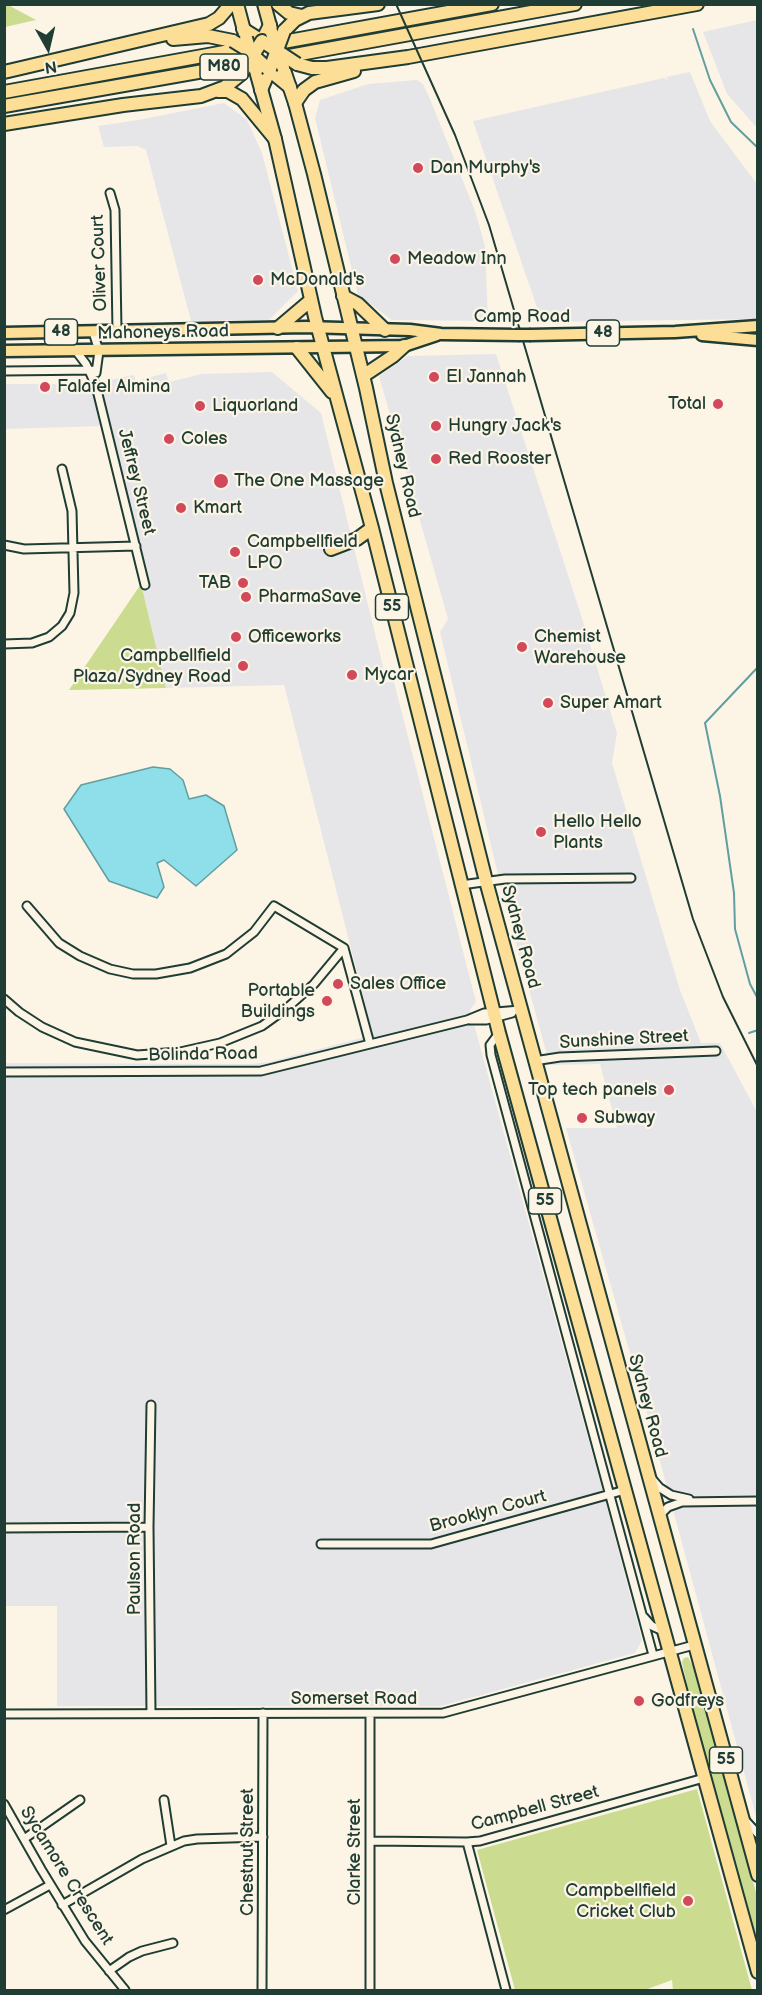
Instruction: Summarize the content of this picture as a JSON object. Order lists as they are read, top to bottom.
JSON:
{
  "streets": {
    "highway": ["M80", "Sydney Road", "55"],
    "main road": ["Camp Road", "48", "Mahoneys Road"],
    "street": [
      "Oliver Court",
      "Jeffrey Street",
      "Sunshine Street",
      "Bolinda Road",
      "Brooklyn Court",
      "Paulson Road",
      "Somerset Road",
      "Campbell Street",
      "Chestnut Street",
      "Clarke Street",
      "Sycamore Crescent"
    ]
  },
  "crossings": [
    ["Oliver Court", "Mahoneys Road"],
    ["Camp Road", "Mahoneys Road"],
    ["Camp Road", "Sydney Road"],
    ["Camp Road", "55"],
    ["Mahoneys Road", "Jeffrey Street"],
    ["Mahoneys Road", "55"],
    ["Sydney Road", "Sunshine Street"],
    ["Sydney Road", "Bolinda Road"],
    ["Sydney Road", "Somerset Road"],
    ["55", "Bolinda Road"],
    ["55", "Brooklyn Court"],
    ["55", "Somerset Road"],
    ["55", "Campbell Street"],
    ["Paulson Road", "Somerset Road"],
    ["Somerset Road", "Chestnut Street"],
    ["Somerset Road", "Clarke Street"],
    ["Campbell Street", "Clarke Street"]
  ],
  "places": [
    "Dan Murphy's",
    "Meadow Inn",
    "McDonald's",
    "El Jannah",
    "Falafel Almina",
    "Total",
    "Liquorland",
    "Hungry Jack's",
    "Coles",
    "Red Rooster",
    "The One Massage",
    "Kmart",
    "Campbellfield LPO",
    "TAB",
    "PharmaSave",
    "Officeworks",
    "Chemist Warehouse",
    "Campbellfield Plaza/Sydney Road",
    "Mycar",
    "Super Amart",
    "Hello Hello Plants",
    "Sales Office",
    "Portable Buildings",
    "Top tech panels",
    "Subway",
    "Godfreys",
    "Campbellfield Cricket Club"
  ],
  "north": "bottom"
}
